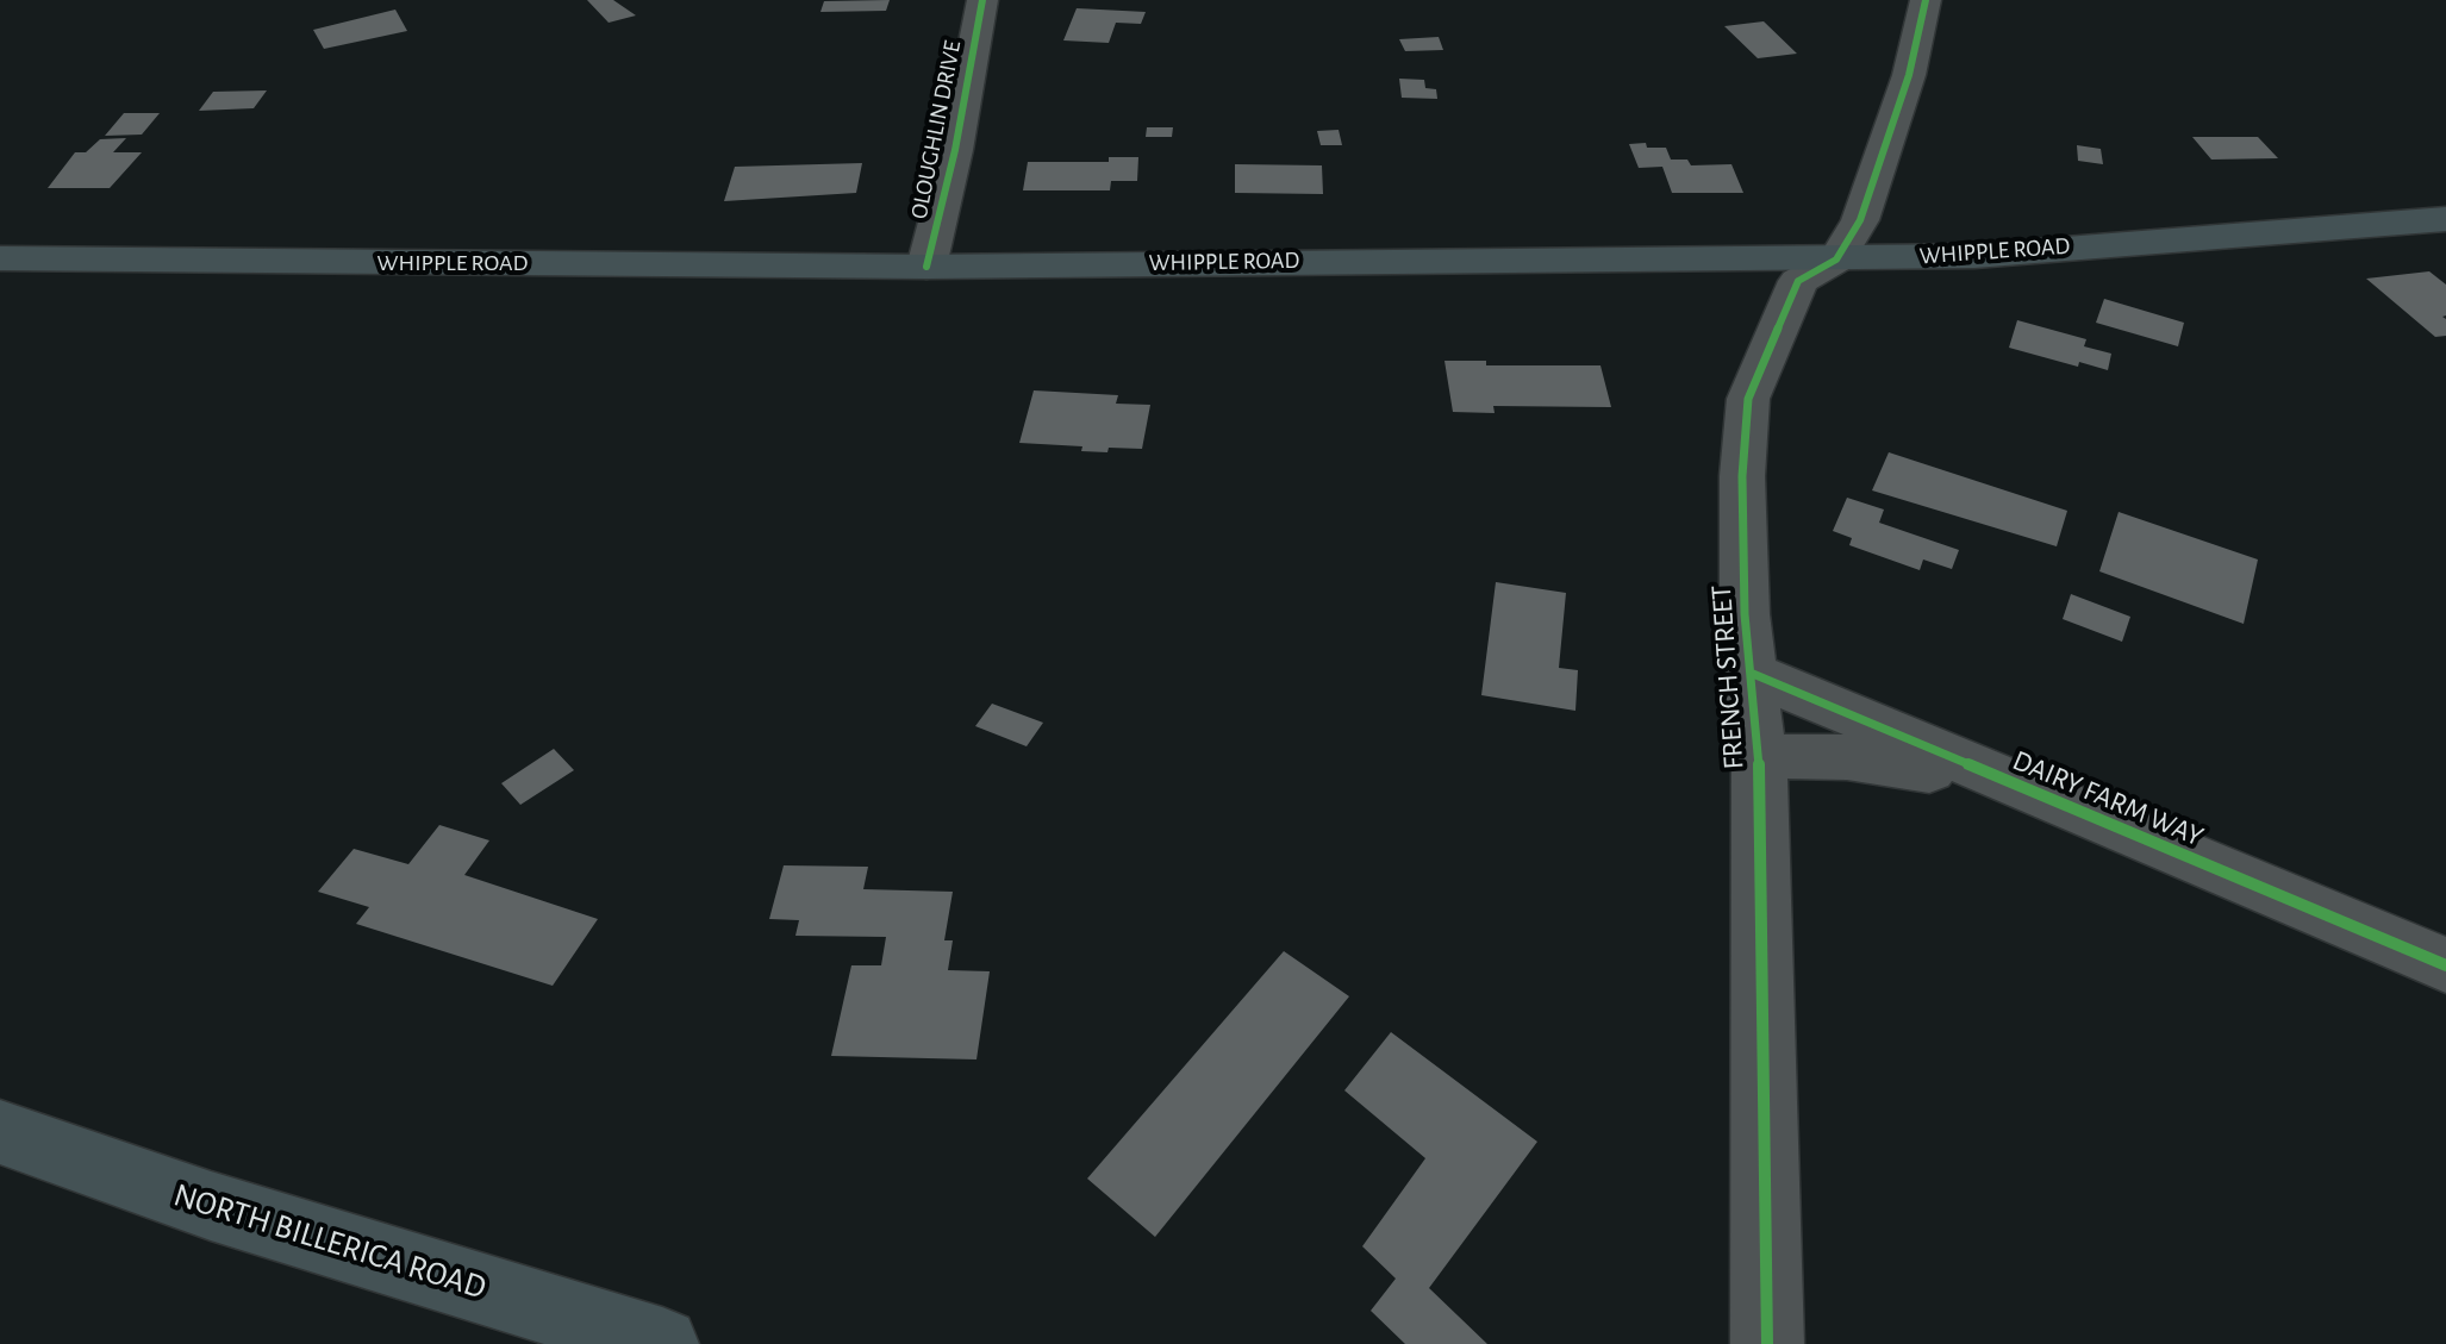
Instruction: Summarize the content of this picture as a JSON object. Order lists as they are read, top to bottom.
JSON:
{
  "streets": {
    "main road": ["WHIPPLE ROAD", "NORTH BILLERICA ROAD"],
    "street": ["OLOUGHLIN DRIVE", "FRENCH STREET", "DAIRY FARM WAY"]
  },
  "crossings": [
    ["OLOUGHLIN DRIVE", "WHIPPLE ROAD"],
    ["WHIPPLE ROAD", "FRENCH STREET"],
    ["FRENCH STREET", "DAIRY FARM WAY"]
  ]
}
